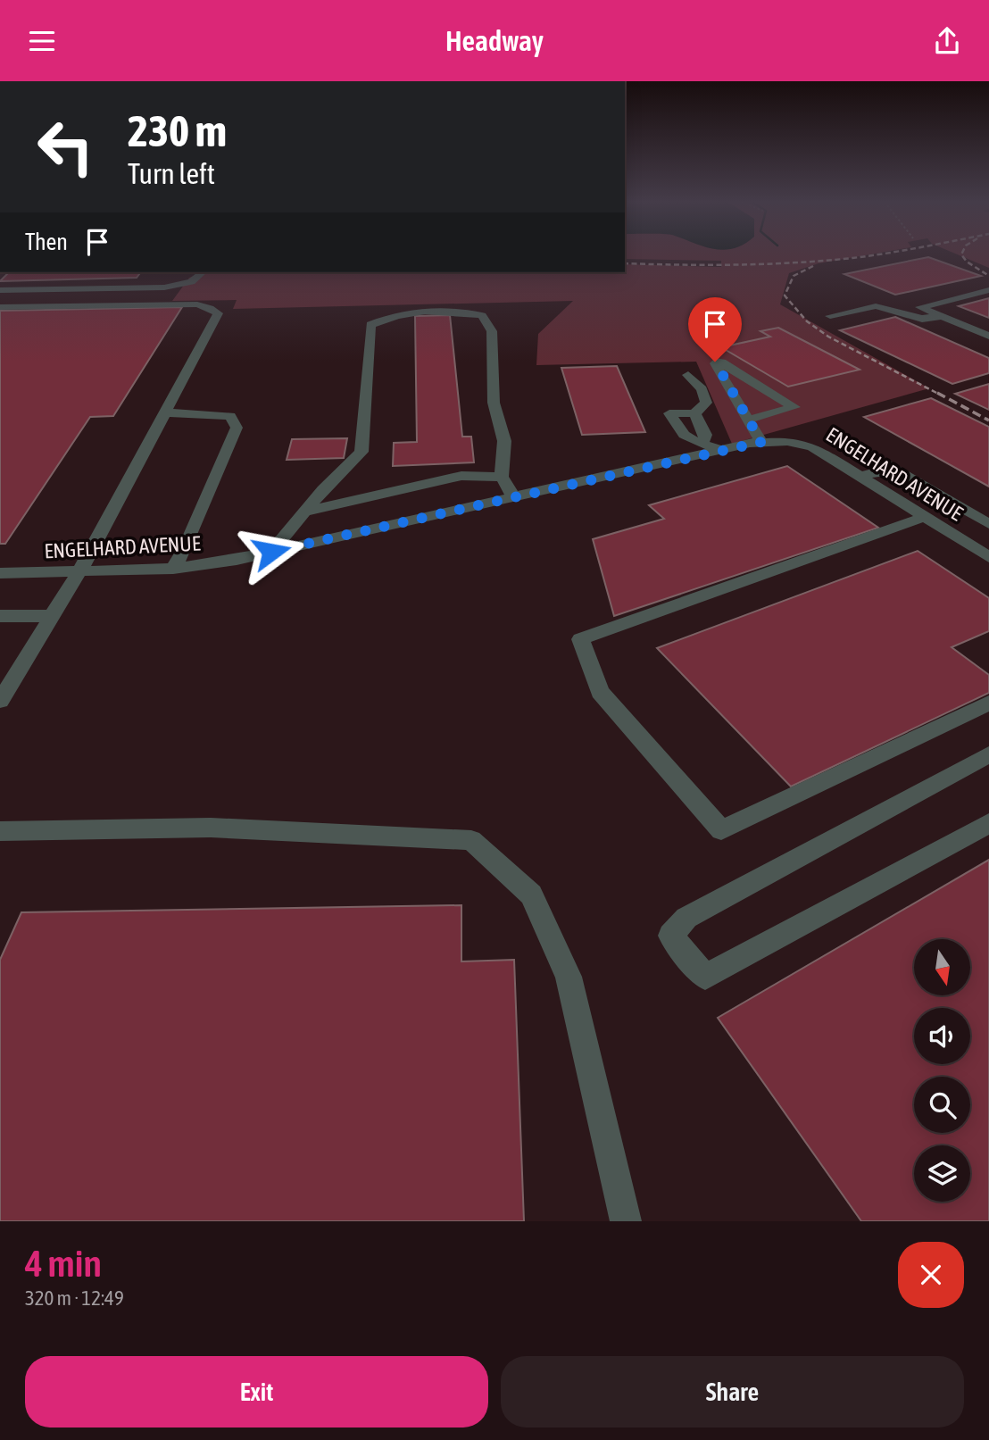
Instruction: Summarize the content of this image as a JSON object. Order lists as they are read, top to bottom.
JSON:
{
  "streets": {
    "street": ["ENGELHARD AVENUE"]
  },
  "north": "bottom",
  "page": {
    "header": "Headway",
    "turn": ["230 m", "Turn left"],
    "then": "Then",
    "heading": ["4 min", "320 m · 12:49"],
    "buttons": ["Exit", "Share"]
  }
}
